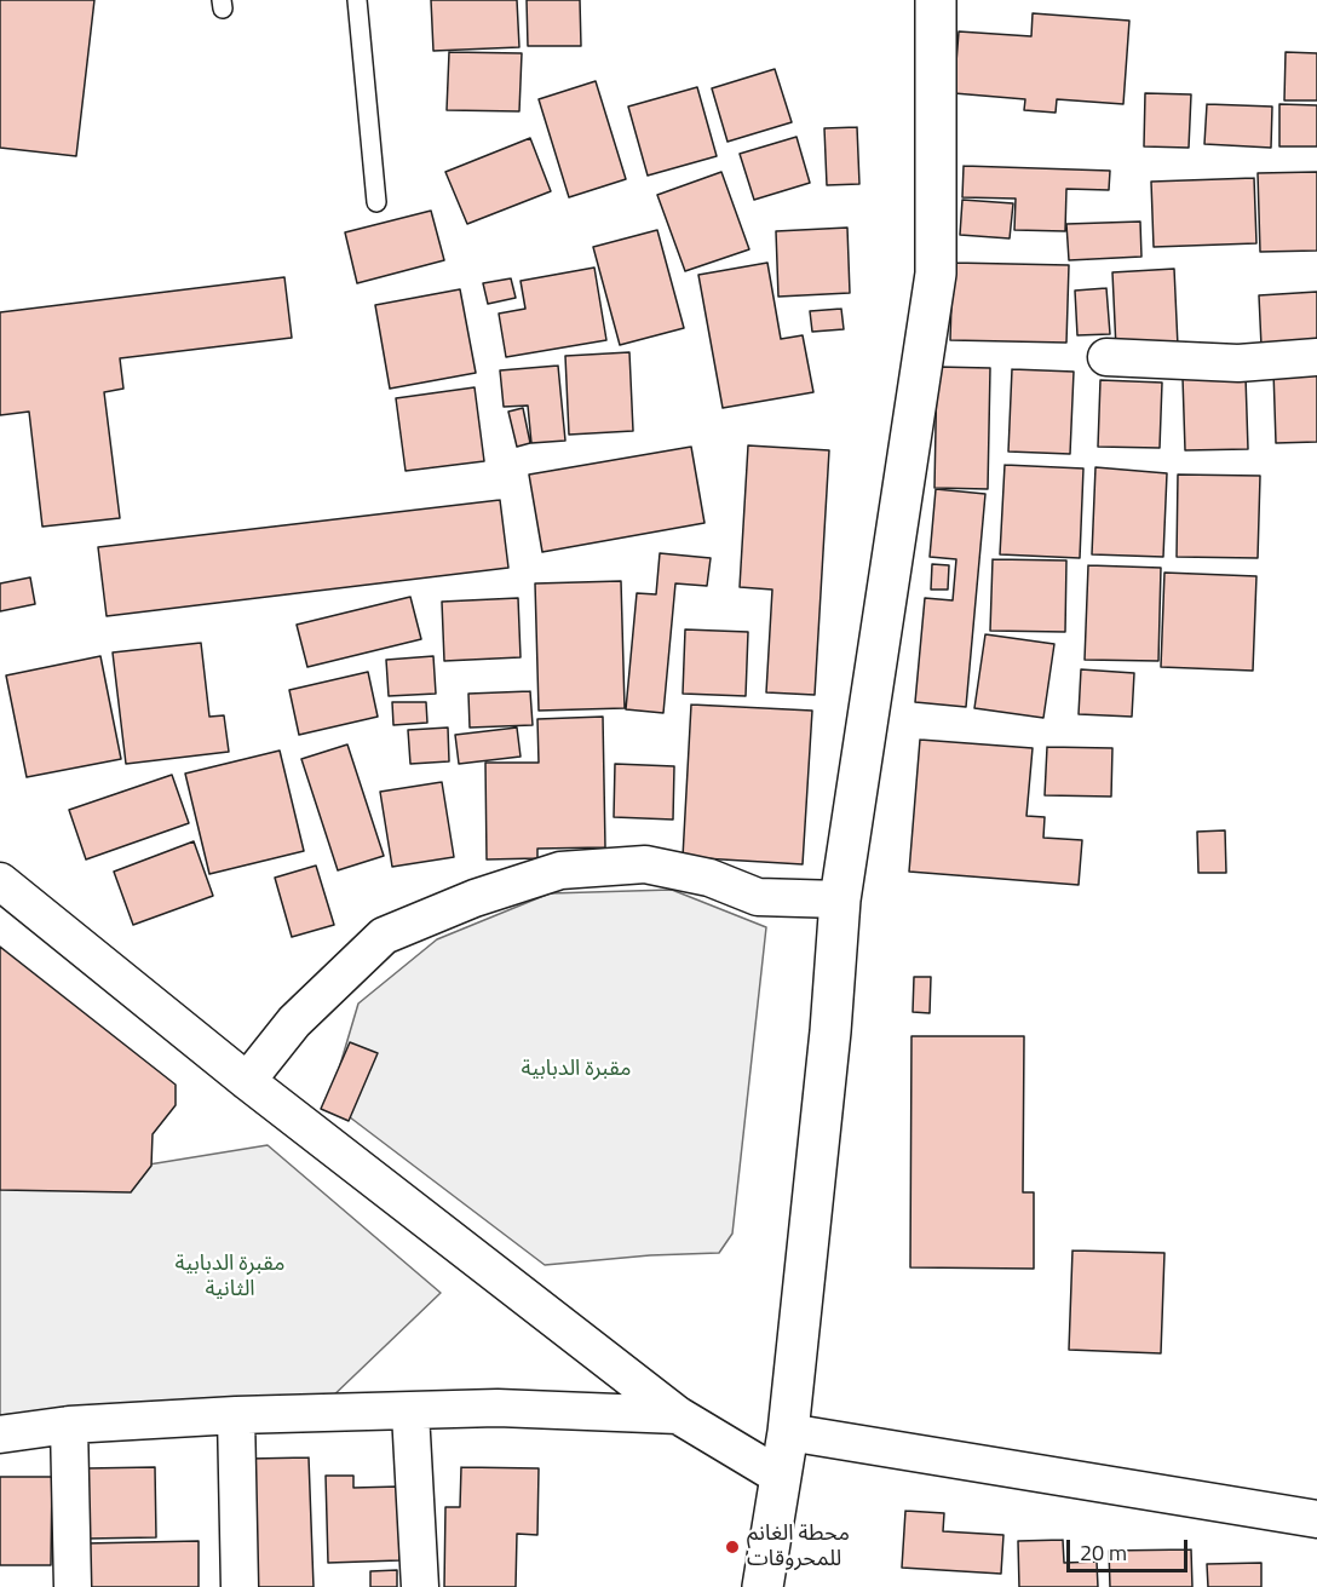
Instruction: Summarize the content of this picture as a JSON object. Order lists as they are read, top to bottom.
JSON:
{
  "parks": ["مقبرة الدبابية", "مقبرة الدبابية الثانية"],
  "places": ["محطة الغانم للمحروقات"],
  "scale_bar": "20 m"
}
